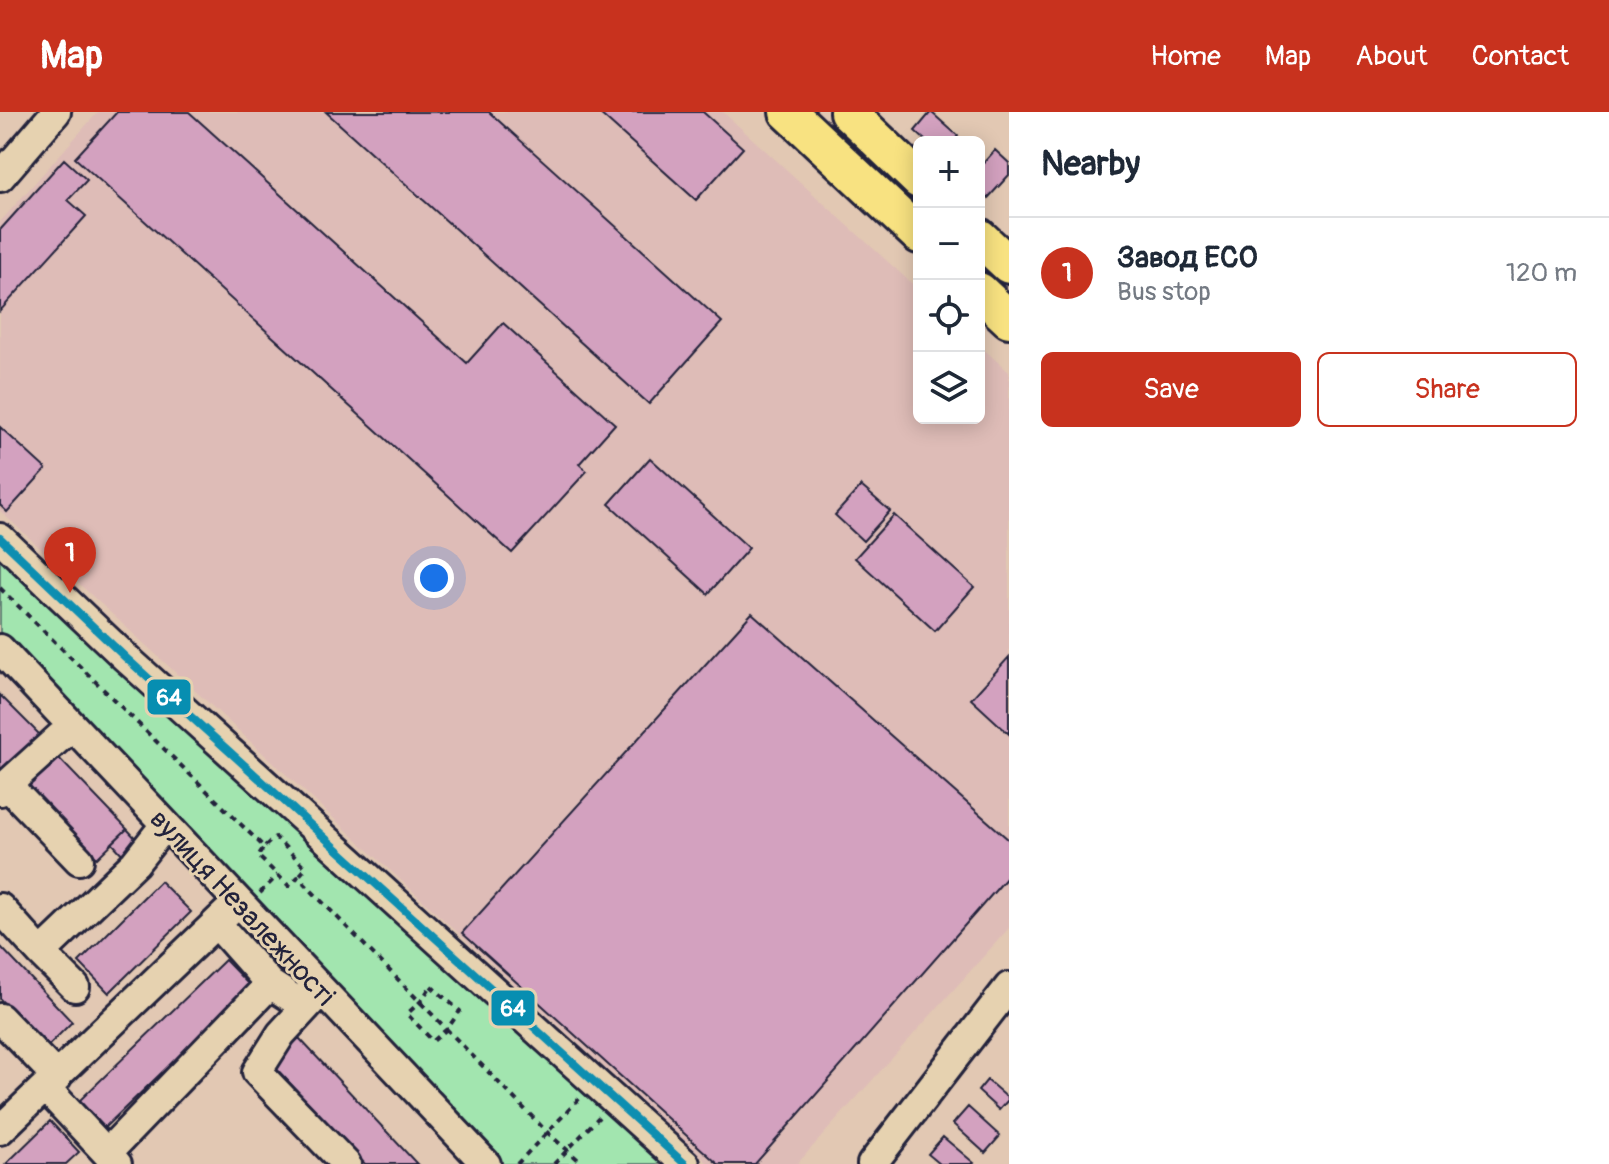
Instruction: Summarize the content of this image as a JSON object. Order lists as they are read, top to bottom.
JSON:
{
  "streets": {
    "street": ["вулиця Незалежності"]
  },
  "lines": ["transit line 64"],
  "page": {
    "header": "Map",
    "nav": [
      "Home",
      "Map",
      "About",
      "Contact"
    ],
    "heading": "Nearby",
    "map_buttons": ["+", "−"],
    "list": [
      {
        "mark": "1",
        "name": "Завод ЕСО",
        "note": "Bus stop",
        "value": "120 m"
      }
    ],
    "buttons": ["Save", "Share"],
    "pins": "1"
  }
}
